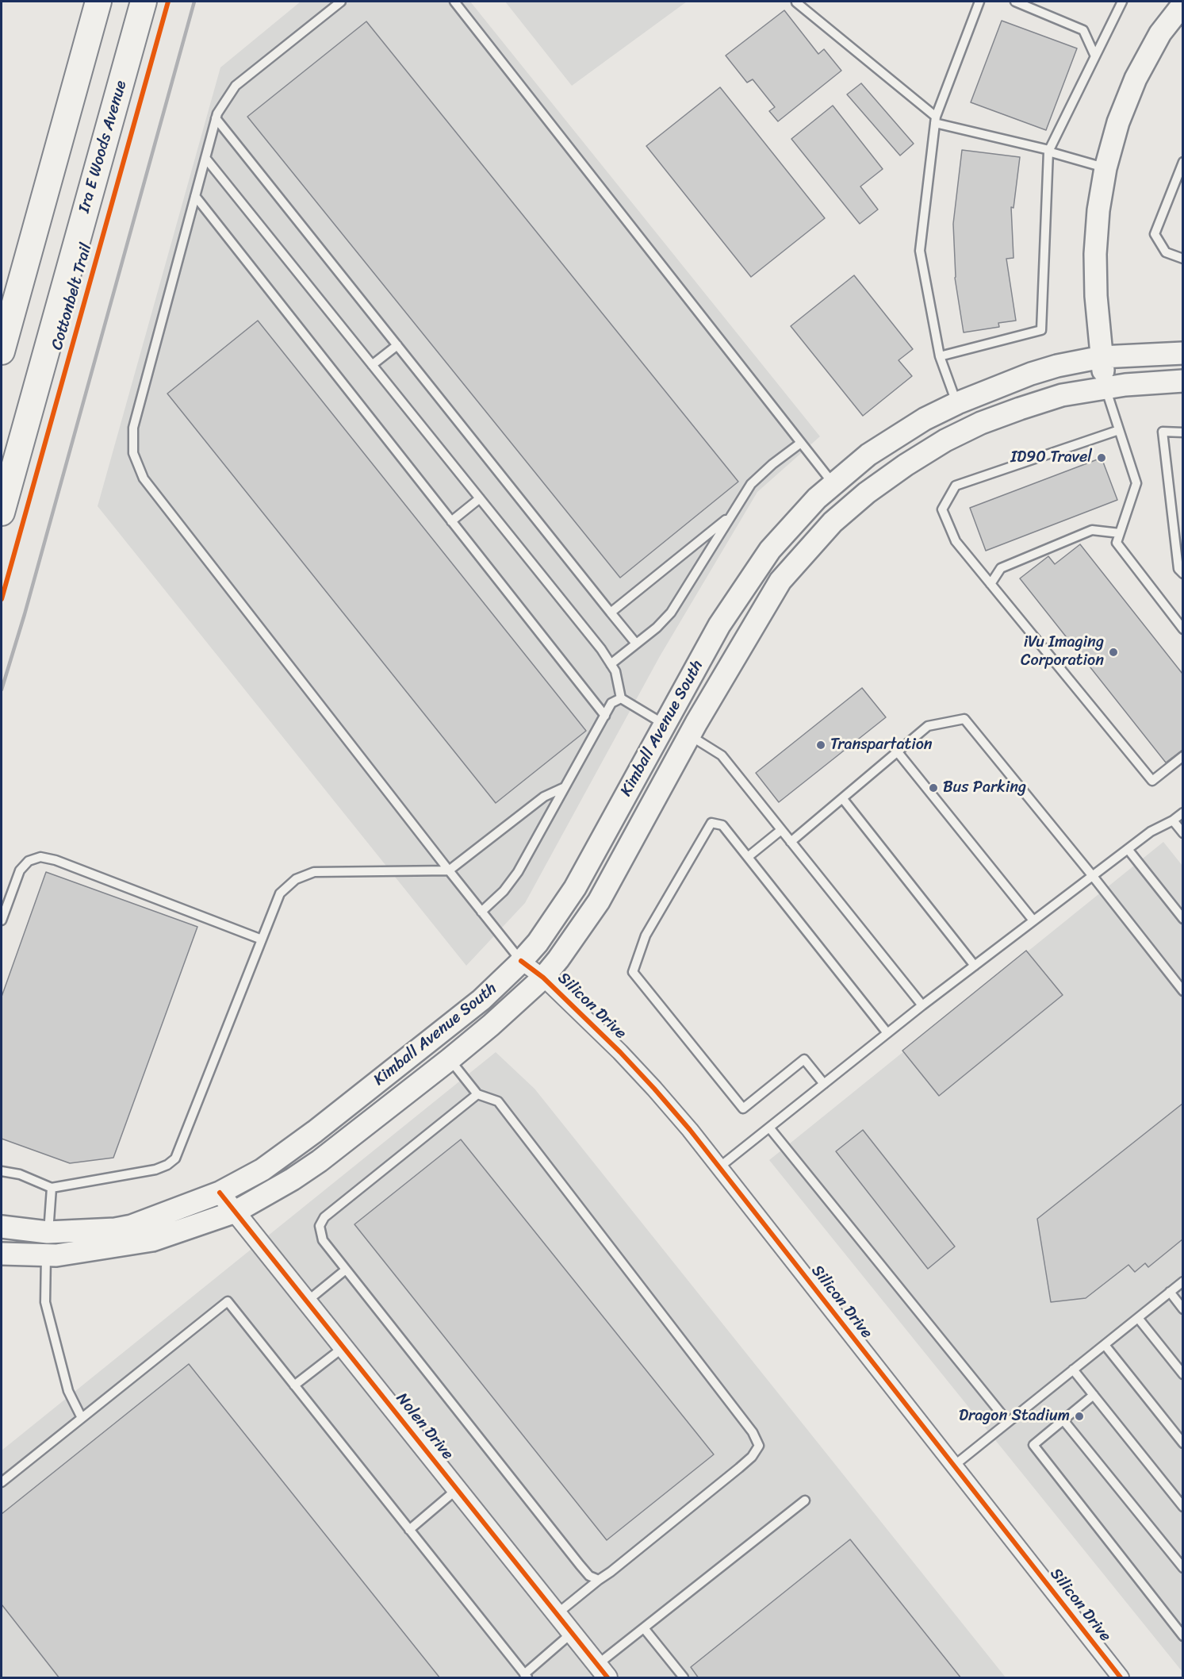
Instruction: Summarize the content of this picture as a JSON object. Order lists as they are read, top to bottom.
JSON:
{
  "streets": {
    "main road": ["Ira E Woods Avenue", "Kimball Avenue South"],
    "street": ["Silicon Drive", "Nolen Drive"],
    "cycle path": ["Cottonbelt Trail"]
  },
  "crossings": [
    ["Kimball Avenue South", "Silicon Drive"],
    ["Kimball Avenue South", "Nolen Drive"]
  ],
  "places": [
    "ID90 Travel",
    "iVu Imaging Corporation",
    "Transpartation",
    "Bus Parking",
    "Dragon Stadium"
  ]
}
